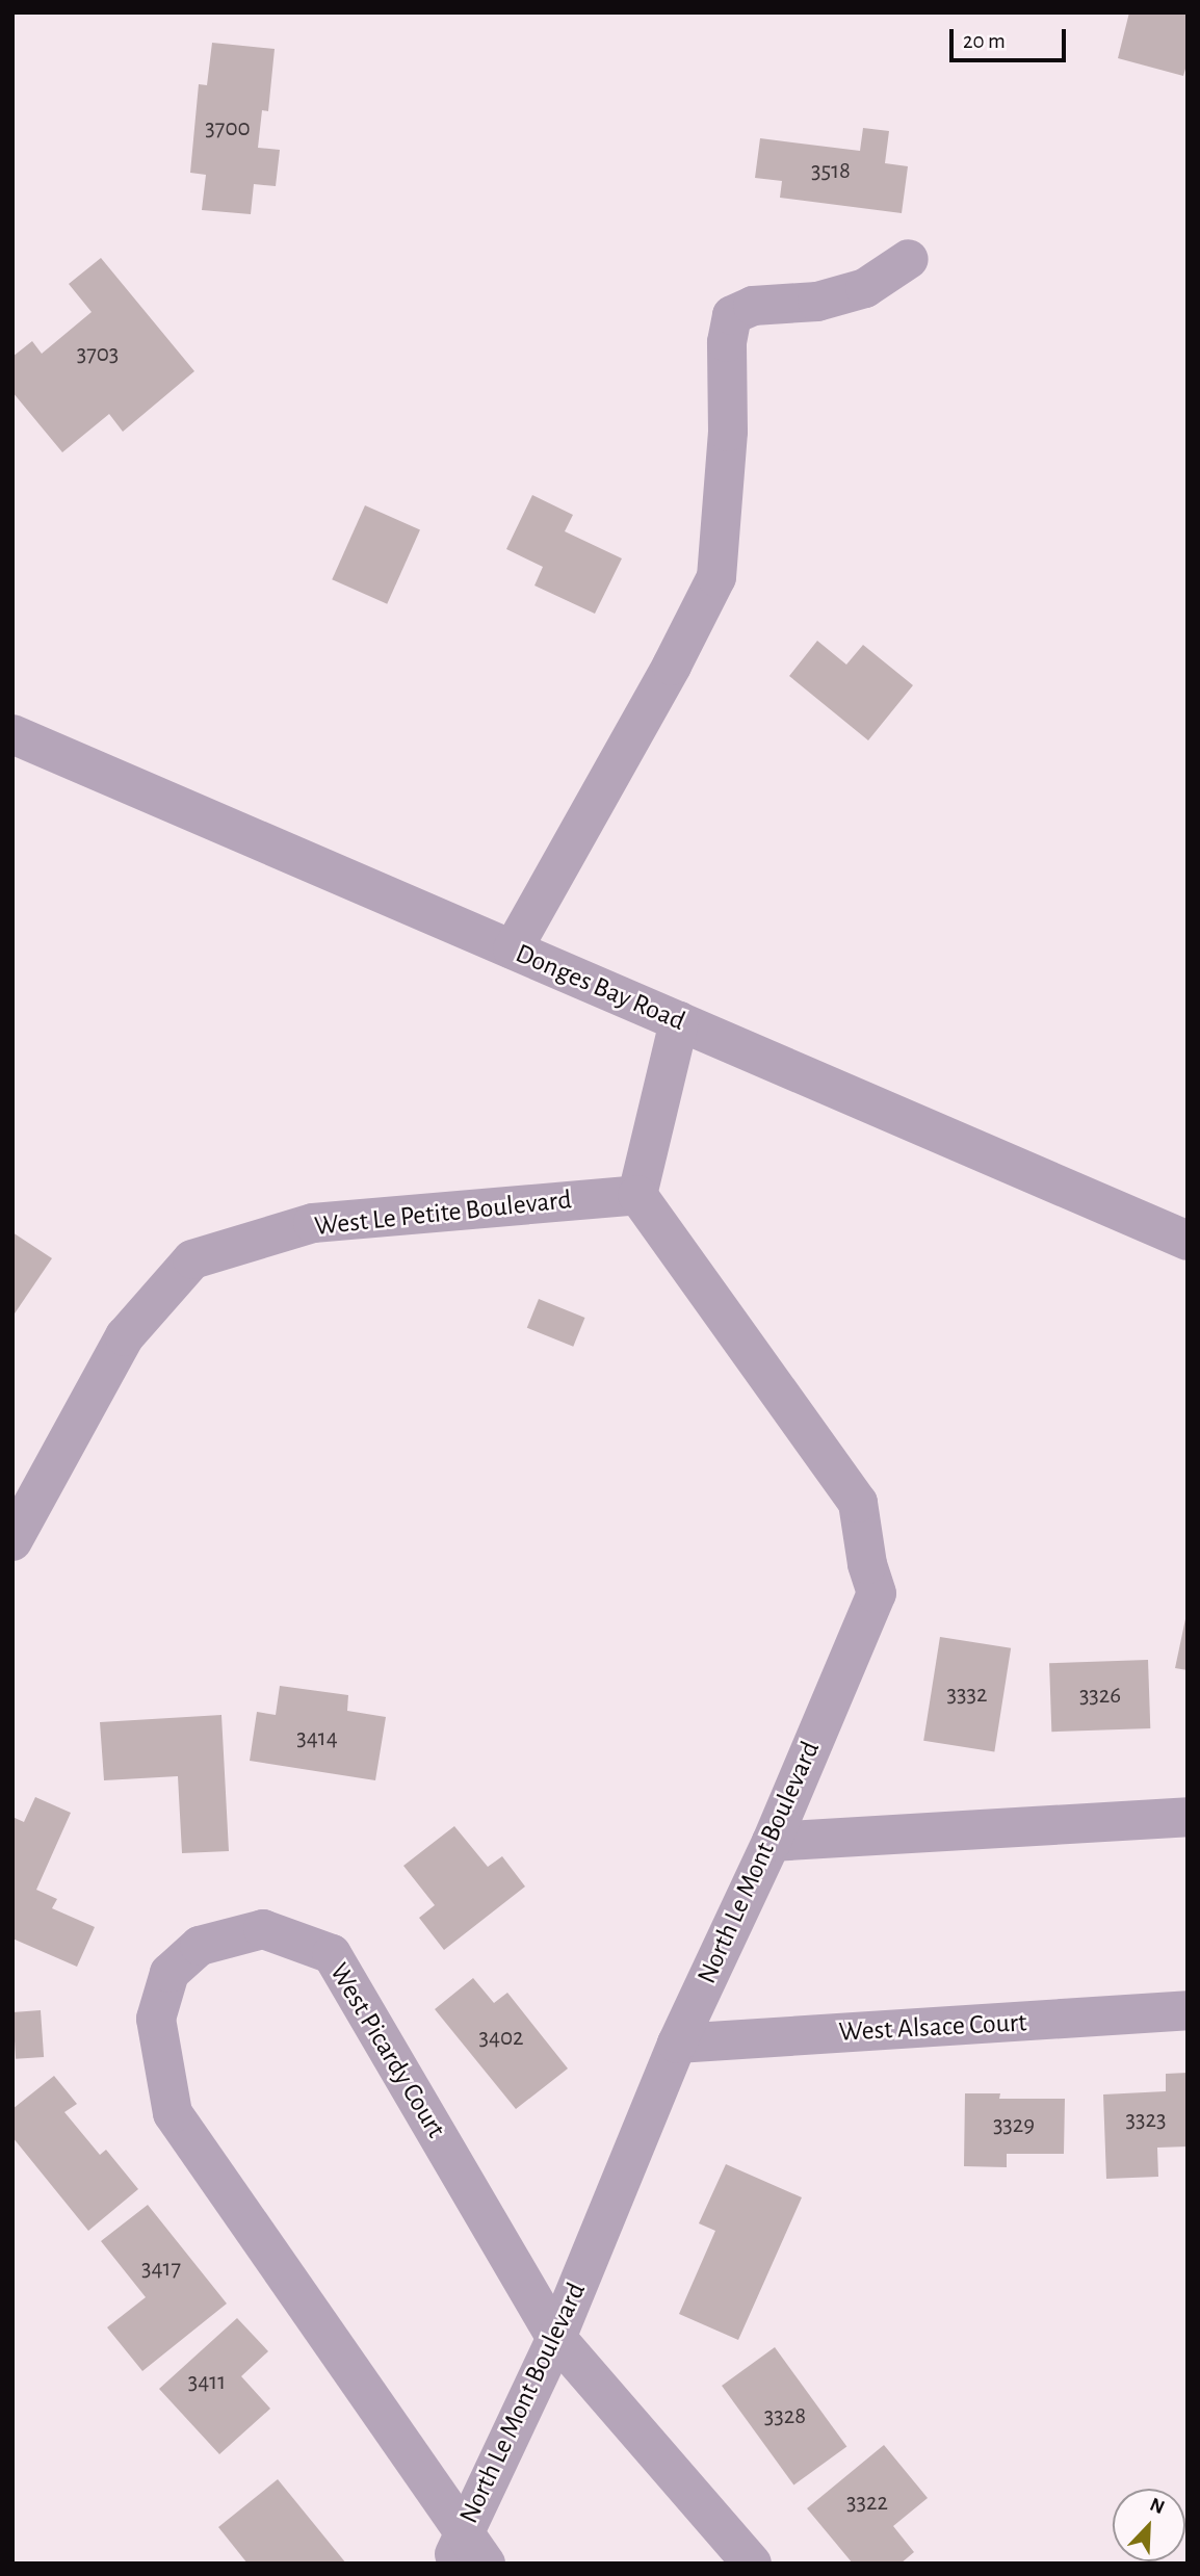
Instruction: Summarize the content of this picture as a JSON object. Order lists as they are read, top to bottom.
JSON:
{
  "streets": {
    "street": [
      "Donges Bay Road",
      "West Le Petite Boulevard",
      "North Le Mont Boulevard",
      "West Alsace Court",
      "West Picardy Court"
    ]
  },
  "crossings": [
    ["West Le Petite Boulevard", "North Le Mont Boulevard"],
    ["North Le Mont Boulevard", "West Alsace Court"],
    ["North Le Mont Boulevard", "West Picardy Court"]
  ],
  "house_numbers": [
    "3700",
    "3518",
    "3703",
    "3332",
    "3326",
    "3414",
    "3402",
    "3323",
    "3329",
    "3417",
    "3411",
    "3328",
    "3322"
  ],
  "scale_bar": "20 m",
  "north": "top right"
}
